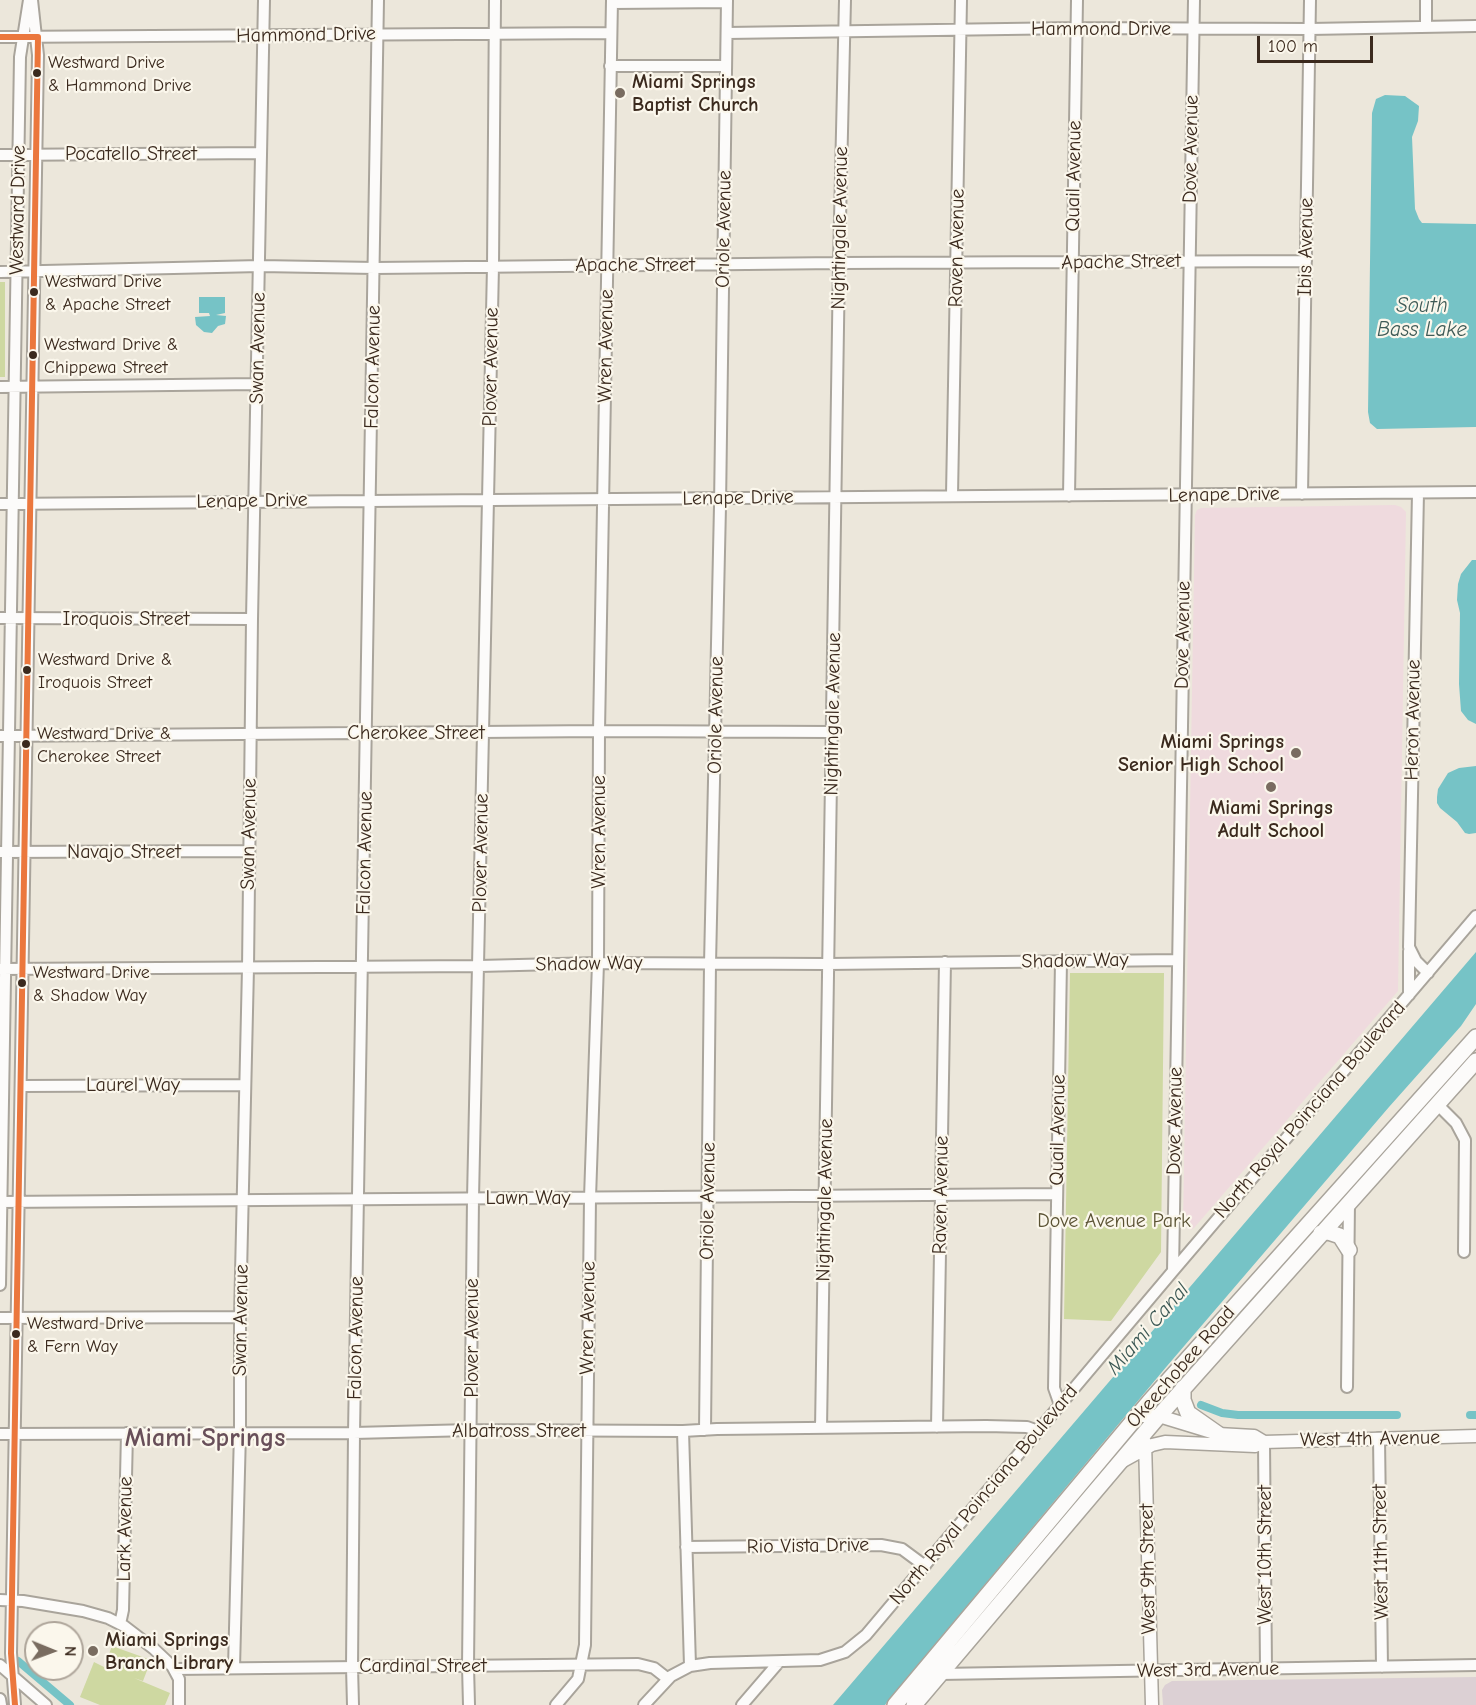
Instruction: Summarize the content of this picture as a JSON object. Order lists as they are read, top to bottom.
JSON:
{
  "streets": {
    "highway": ["Okeechobee Road"],
    "main road": ["West 4th Avenue", "West 9th Street"],
    "street": [
      "Hammond Drive",
      "Dove Avenue",
      "Pocatello Street",
      "Quail Avenue",
      "Westward Drive",
      "Nightingale Avenue",
      "Oriole Avenue",
      "Ibis Avenue",
      "Raven Avenue",
      "Apache Street",
      "Wren Avenue",
      "Swan Avenue",
      "Falcon Avenue",
      "Plover Avenue",
      "Lenape Drive",
      "Iroquois Street",
      "Heron Avenue",
      "Cherokee Street",
      "Navajo Street",
      "Shadow Way",
      "Laurel Way",
      "North Royal Poinciana Boulevard",
      "Lawn Way",
      "Albatross Street",
      "Lark Avenue",
      "Rio Vista Drive",
      "West 11th Street",
      "West 10th Street",
      "Cardinal Street",
      "West 3rd Avenue"
    ]
  },
  "crossings": [
    ["Hammond Drive", "Dove Avenue"],
    ["Hammond Drive", "Quail Avenue"],
    ["Hammond Drive", "Westward Drive"],
    ["Hammond Drive", "Nightingale Avenue"],
    ["Hammond Drive", "Oriole Avenue"],
    ["Hammond Drive", "Ibis Avenue"],
    ["Hammond Drive", "Raven Avenue"],
    ["Hammond Drive", "Wren Avenue"],
    ["Hammond Drive", "Swan Avenue"],
    ["Hammond Drive", "Falcon Avenue"],
    ["Hammond Drive", "Plover Avenue"],
    ["Dove Avenue", "Apache Street"],
    ["Dove Avenue", "Lenape Drive"],
    ["Dove Avenue", "Shadow Way"],
    ["Dove Avenue", "North Royal Poinciana Boulevard"],
    ["Pocatello Street", "Westward Drive"],
    ["Pocatello Street", "Swan Avenue"],
    ["Quail Avenue", "Apache Street"],
    ["Quail Avenue", "Lenape Drive"],
    ["Quail Avenue", "Shadow Way"],
    ["Quail Avenue", "North Royal Poinciana Boulevard"],
    ["Quail Avenue", "Lawn Way"],
    ["Westward Drive", "Apache Street"],
    ["Westward Drive", "Lenape Drive"],
    ["Westward Drive", "Iroquois Street"],
    ["Westward Drive", "Cherokee Street"],
    ["Westward Drive", "Navajo Street"],
    ["Westward Drive", "Shadow Way"],
    ["Westward Drive", "Laurel Way"],
    ["Westward Drive", "Lawn Way"],
    ["Westward Drive", "Albatross Street"],
    ["Nightingale Avenue", "Apache Street"],
    ["Nightingale Avenue", "Lenape Drive"],
    ["Nightingale Avenue", "Cherokee Street"],
    ["Nightingale Avenue", "Shadow Way"],
    ["Nightingale Avenue", "Lawn Way"],
    ["Nightingale Avenue", "Albatross Street"],
    ["Oriole Avenue", "Apache Street"],
    ["Oriole Avenue", "Lenape Drive"],
    ["Oriole Avenue", "Cherokee Street"],
    ["Oriole Avenue", "Shadow Way"],
    ["Oriole Avenue", "Lawn Way"],
    ["Oriole Avenue", "Albatross Street"],
    ["Ibis Avenue", "Apache Street"],
    ["Ibis Avenue", "Lenape Drive"],
    ["Raven Avenue", "Apache Street"],
    ["Raven Avenue", "Lenape Drive"],
    ["Raven Avenue", "Shadow Way"],
    ["Raven Avenue", "Lawn Way"],
    ["Raven Avenue", "Albatross Street"],
    ["Apache Street", "Wren Avenue"],
    ["Apache Street", "Swan Avenue"],
    ["Apache Street", "Falcon Avenue"],
    ["Apache Street", "Plover Avenue"],
    ["Wren Avenue", "Lenape Drive"],
    ["Wren Avenue", "Cherokee Street"],
    ["Wren Avenue", "Shadow Way"],
    ["Wren Avenue", "Lawn Way"],
    ["Wren Avenue", "Albatross Street"],
    ["Wren Avenue", "Cardinal Street"],
    ["Swan Avenue", "Lenape Drive"],
    ["Swan Avenue", "Iroquois Street"],
    ["Swan Avenue", "Cherokee Street"],
    ["Swan Avenue", "Navajo Street"],
    ["Swan Avenue", "Shadow Way"],
    ["Swan Avenue", "Laurel Way"],
    ["Swan Avenue", "Lawn Way"],
    ["Swan Avenue", "Albatross Street"],
    ["Swan Avenue", "Cardinal Street"],
    ["Falcon Avenue", "Lenape Drive"],
    ["Falcon Avenue", "Cherokee Street"],
    ["Falcon Avenue", "Shadow Way"],
    ["Falcon Avenue", "Lawn Way"],
    ["Falcon Avenue", "Albatross Street"],
    ["Falcon Avenue", "Cardinal Street"],
    ["Plover Avenue", "Lenape Drive"],
    ["Plover Avenue", "Cherokee Street"],
    ["Plover Avenue", "Shadow Way"],
    ["Plover Avenue", "Lawn Way"],
    ["Plover Avenue", "Albatross Street"],
    ["Plover Avenue", "Cardinal Street"],
    ["Lenape Drive", "Heron Avenue"],
    ["Heron Avenue", "North Royal Poinciana Boulevard"],
    ["North Royal Poinciana Boulevard", "Albatross Street"],
    ["North Royal Poinciana Boulevard", "Rio Vista Drive"],
    ["Okeechobee Road", "West 4th Avenue"],
    ["Okeechobee Road", "West 9th Street"],
    ["Okeechobee Road", "West 3rd Avenue"],
    ["Albatross Street", "Lark Avenue"],
    ["West 4th Avenue", "West 11th Street"],
    ["West 4th Avenue", "West 10th Street"],
    ["West 4th Avenue", "West 9th Street"],
    ["West 11th Street", "West 3rd Avenue"],
    ["West 10th Street", "West 3rd Avenue"],
    ["West 9th Street", "West 3rd Avenue"]
  ],
  "districts": ["Miami Springs"],
  "water": ["South Bass Lake", "Miami Canal"],
  "parks": ["Dove Avenue Park"],
  "places": [
    "Westward Drive & Hammond Drive",
    "Miami Springs Baptist Church",
    "Westward Drive & Apache Street",
    "Westward Drive & Chippewa Street",
    "Westward Drive & Iroquois Street",
    "Westward Drive & Cherokee Street",
    "Miami Springs Senior High School",
    "Miami Springs Adult School",
    "Westward Drive & Shadow Way",
    "Westward Drive & Fern Way",
    "Miami Springs Branch Library"
  ],
  "scale_bar": "100 m",
  "north": "right"
}
